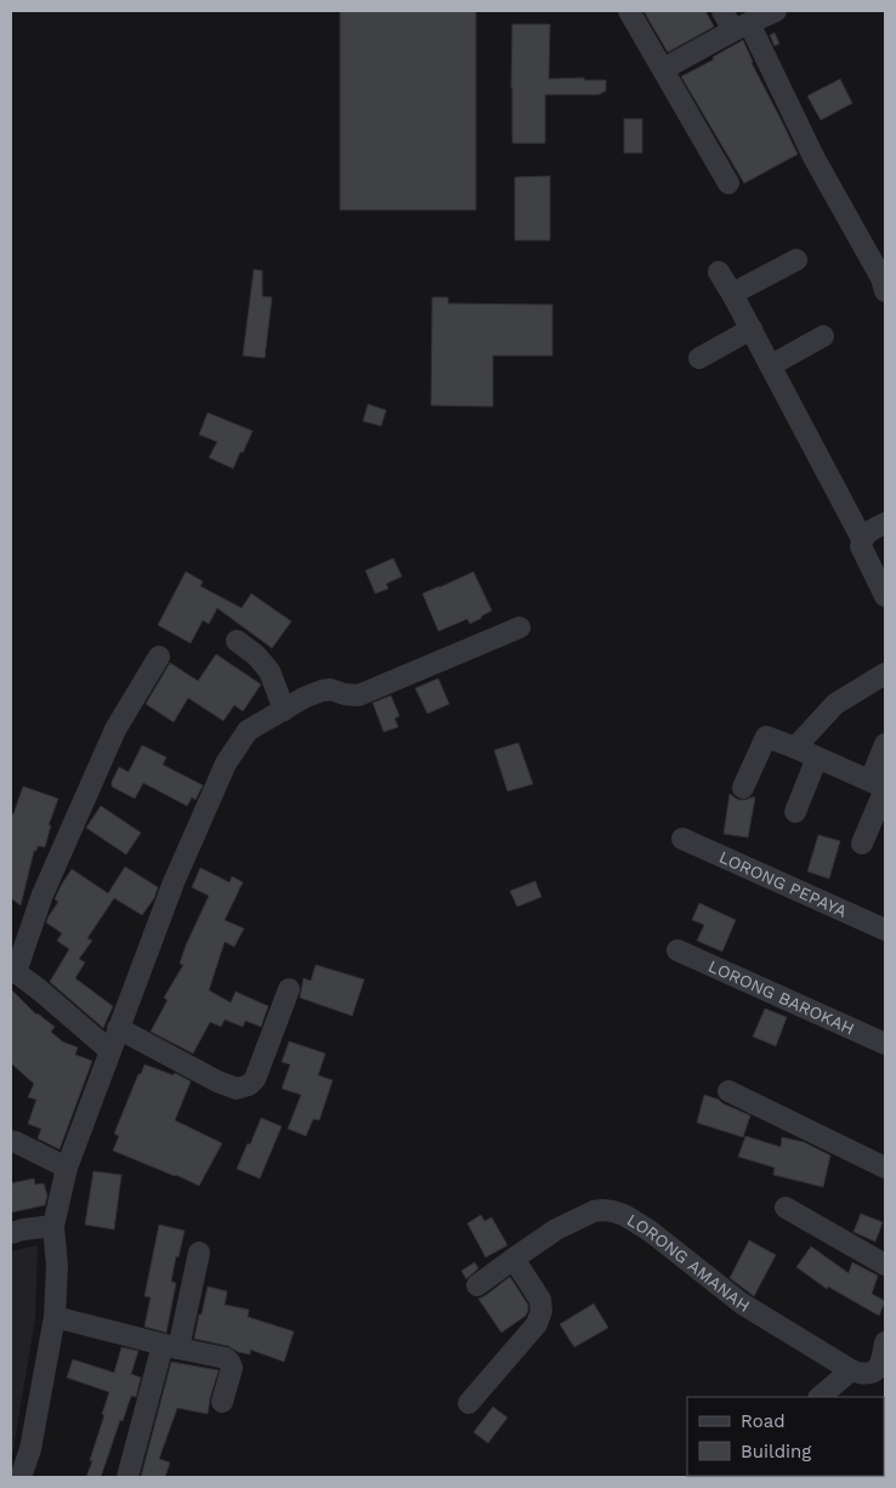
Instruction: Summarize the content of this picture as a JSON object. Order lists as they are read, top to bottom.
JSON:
{
  "streets": {
    "street": ["LORONG PEPAYA", "LORONG BAROKAH", "LORONG AMANAH"]
  },
  "legend": ["Road", "Building"]
}
